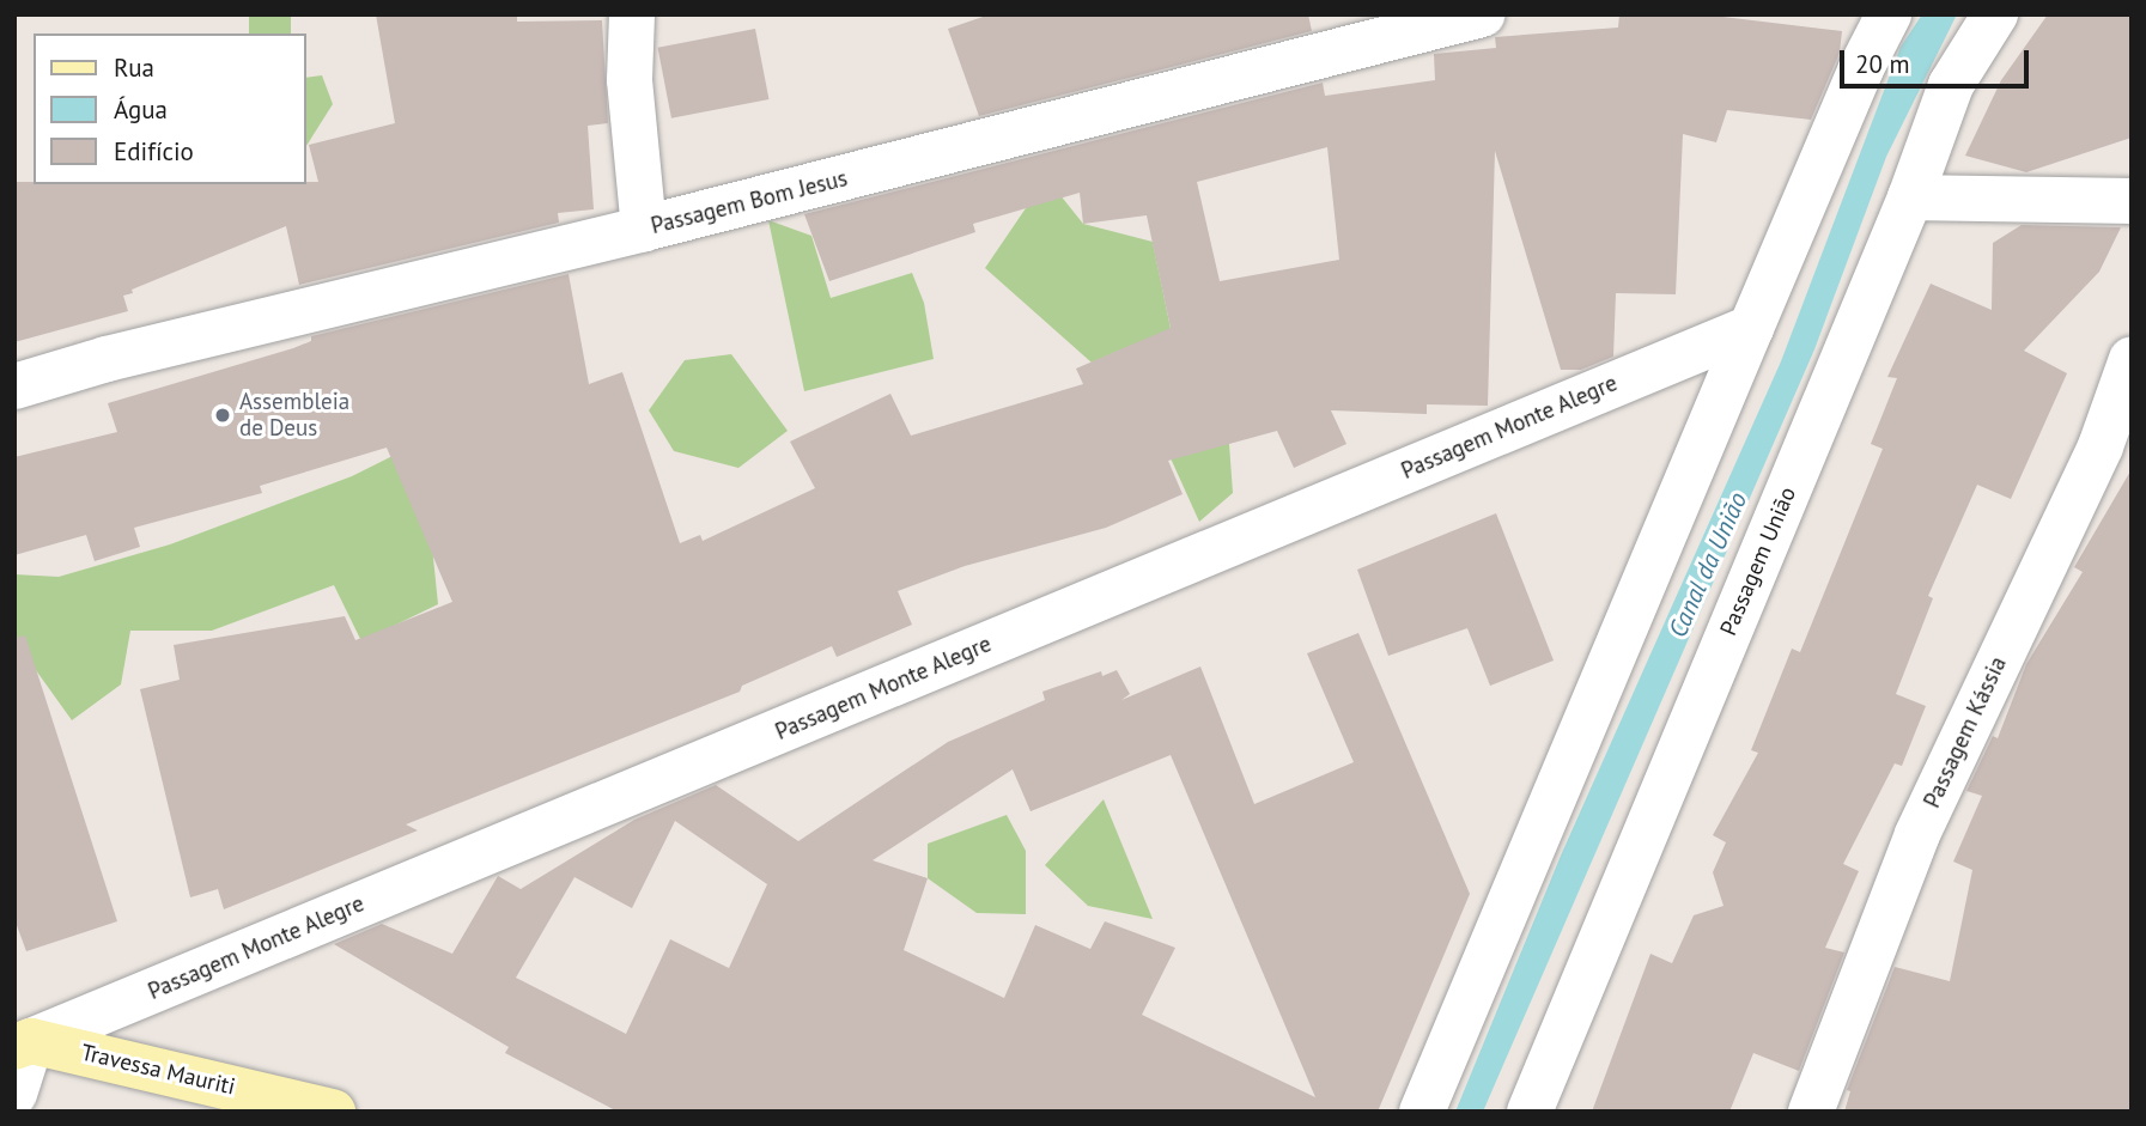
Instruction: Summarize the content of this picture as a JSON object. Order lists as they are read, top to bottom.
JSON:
{
  "streets": {
    "main road": ["Travessa Mauriti"],
    "street": [
      "Passagem Bom Jesus",
      "Passagem Monte Alegre",
      "Passagem União",
      "Passagem Kássia"
    ]
  },
  "crossings": [
    ["Passagem Monte Alegre", "Travessa Mauriti"]
  ],
  "water": ["Canal da União"],
  "places": ["Assembleia de Deus"],
  "legend": ["Rua", "Água", "Edifício"],
  "scale_bar": "20 m"
}
